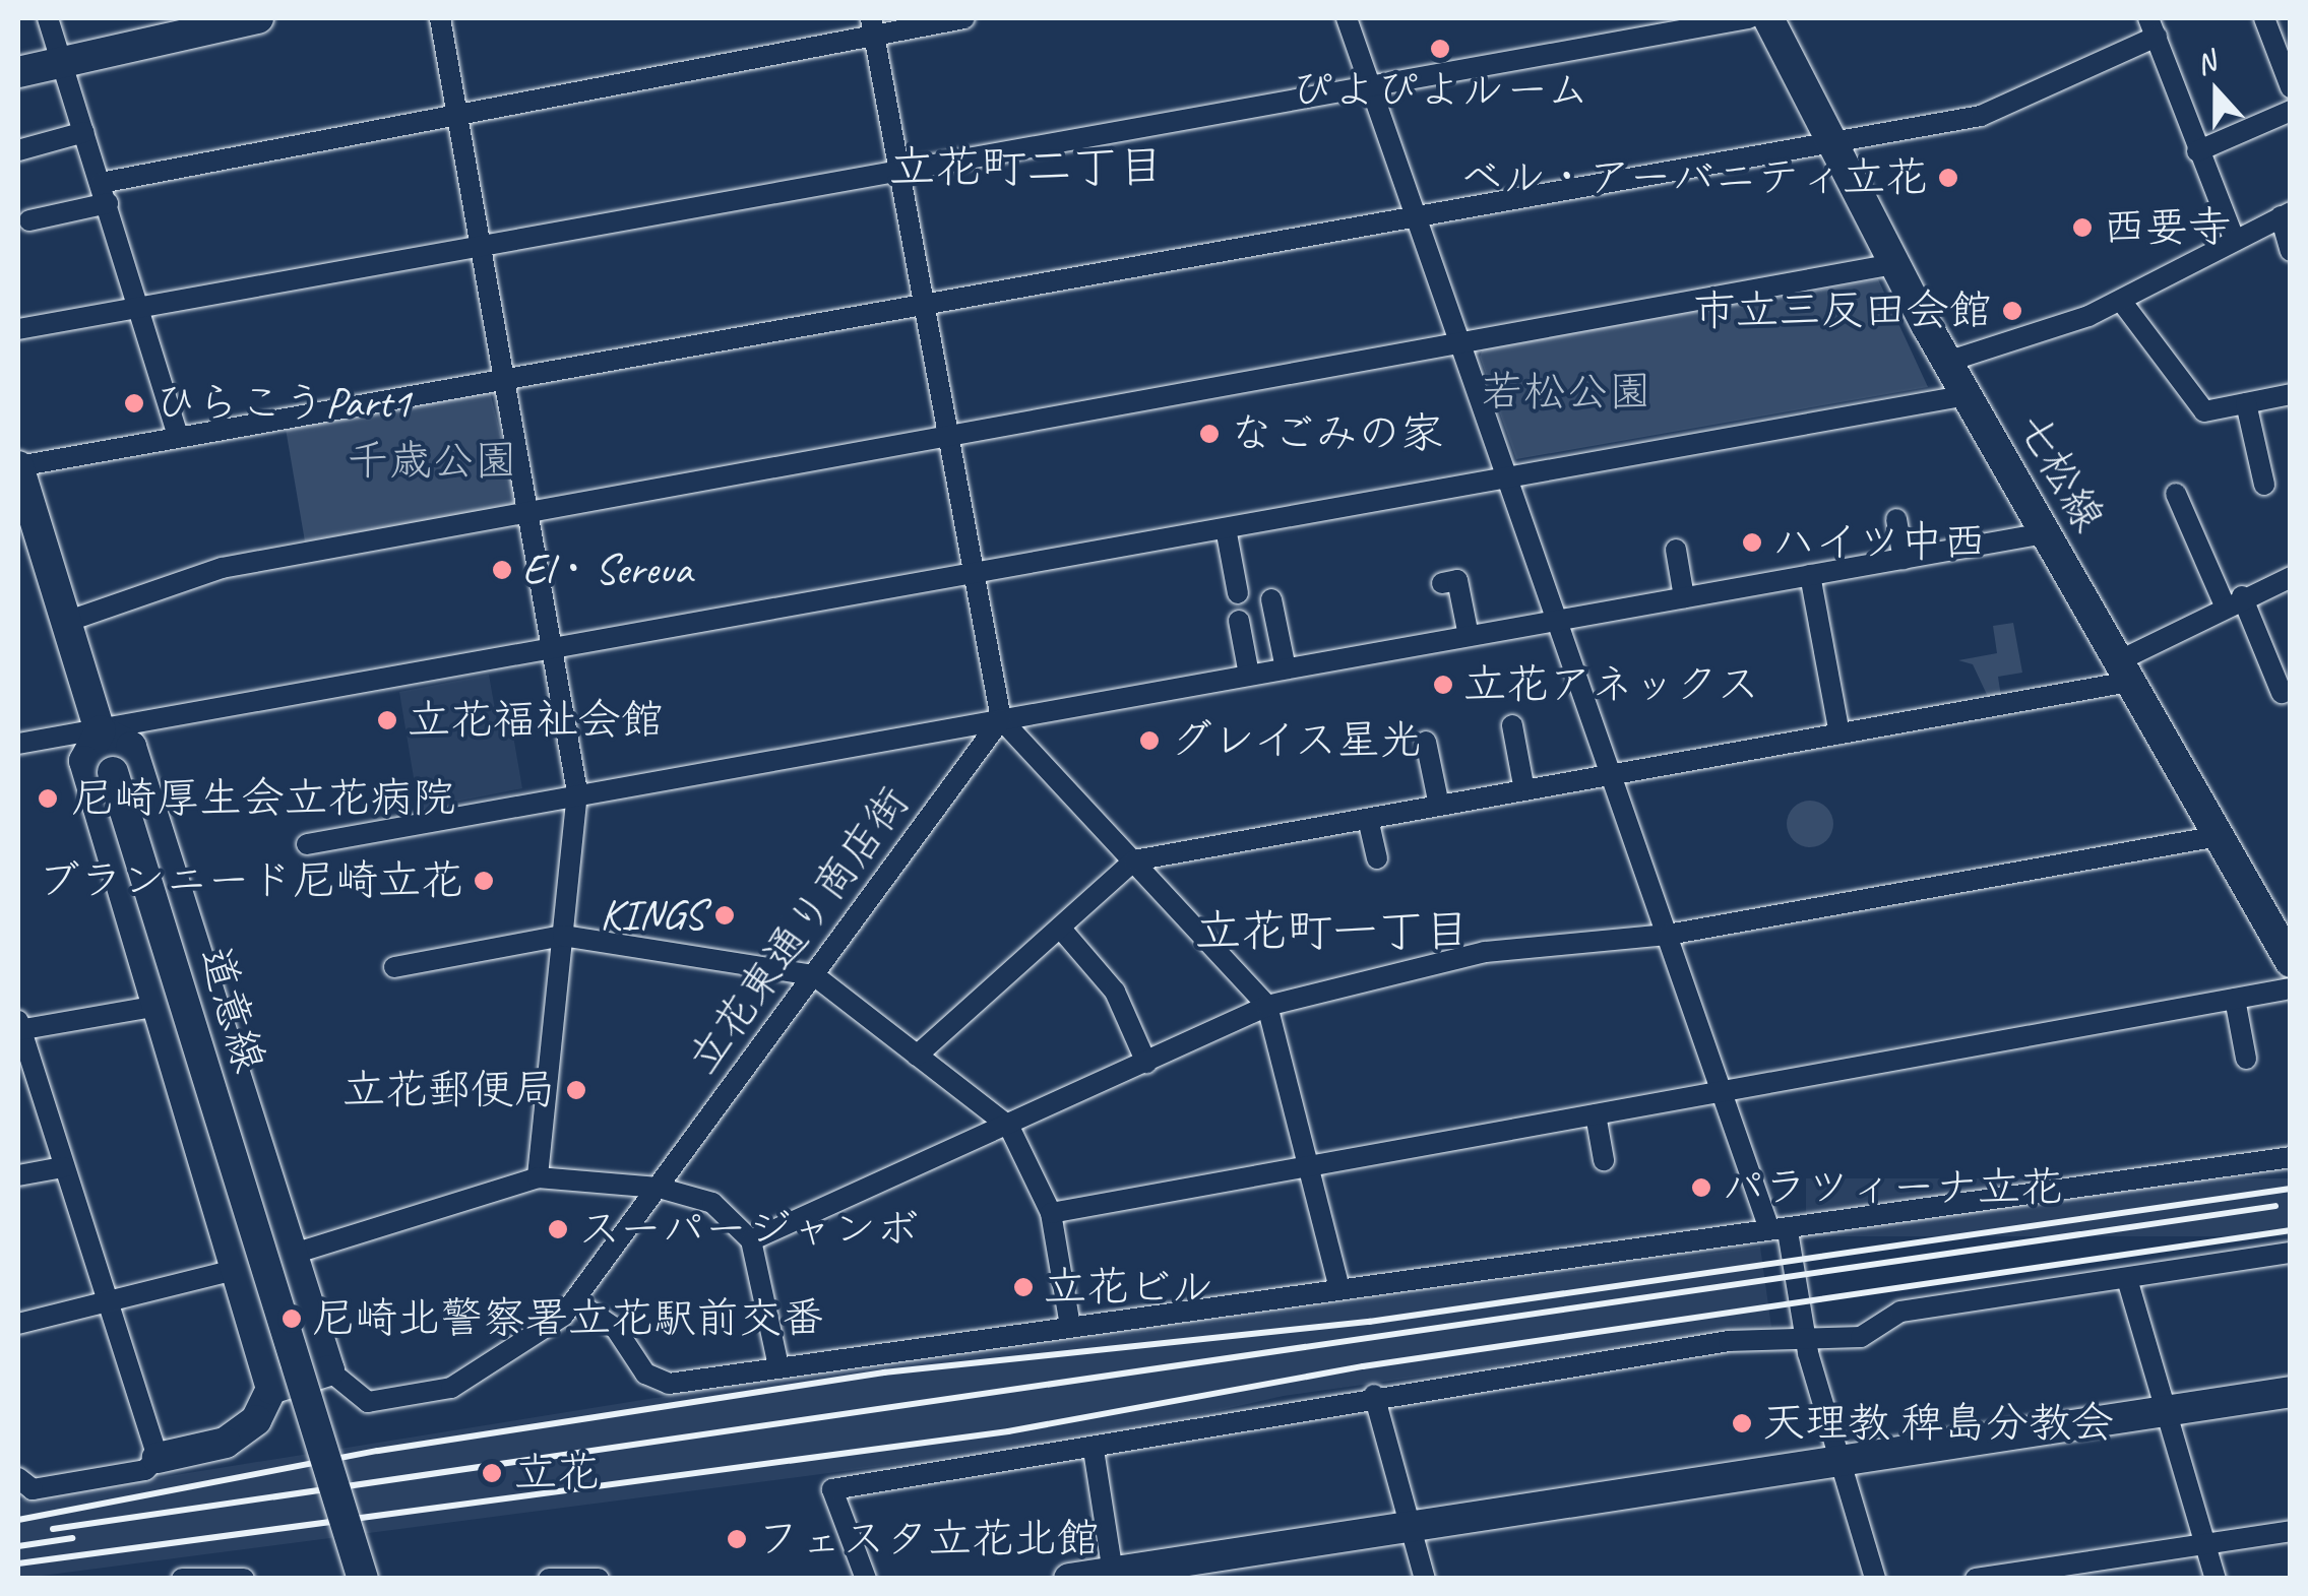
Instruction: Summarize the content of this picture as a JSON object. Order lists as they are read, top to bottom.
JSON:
{
  "streets": {
    "street": ["七松線", "立花東通り商店街", "道意線"]
  },
  "districts": ["立花町二丁目", "立花町一丁目"],
  "parks": ["若松公園", "千歳公園"],
  "places": [
    "ぴよぴよルーム",
    "ベル・アーバニティ立花",
    "西要寺",
    "市立三反田会館",
    "ひらこうPart1",
    "なごみの家",
    "ハイツ中西",
    "El・Sereua",
    "立花アネックス",
    "立花福祉会館",
    "グレイス星光",
    "尼崎厚生会立花病院",
    "ブランニード尼崎立花",
    "KINGS",
    "立花郵便局",
    "パラツィーナ立花",
    "スーパージャンボ",
    "立花ビル",
    "尼崎北警察署立花駅前交番",
    "天理教 稗島分教会",
    "立花",
    "フェスタ立花北館"
  ],
  "north": "top"
}
